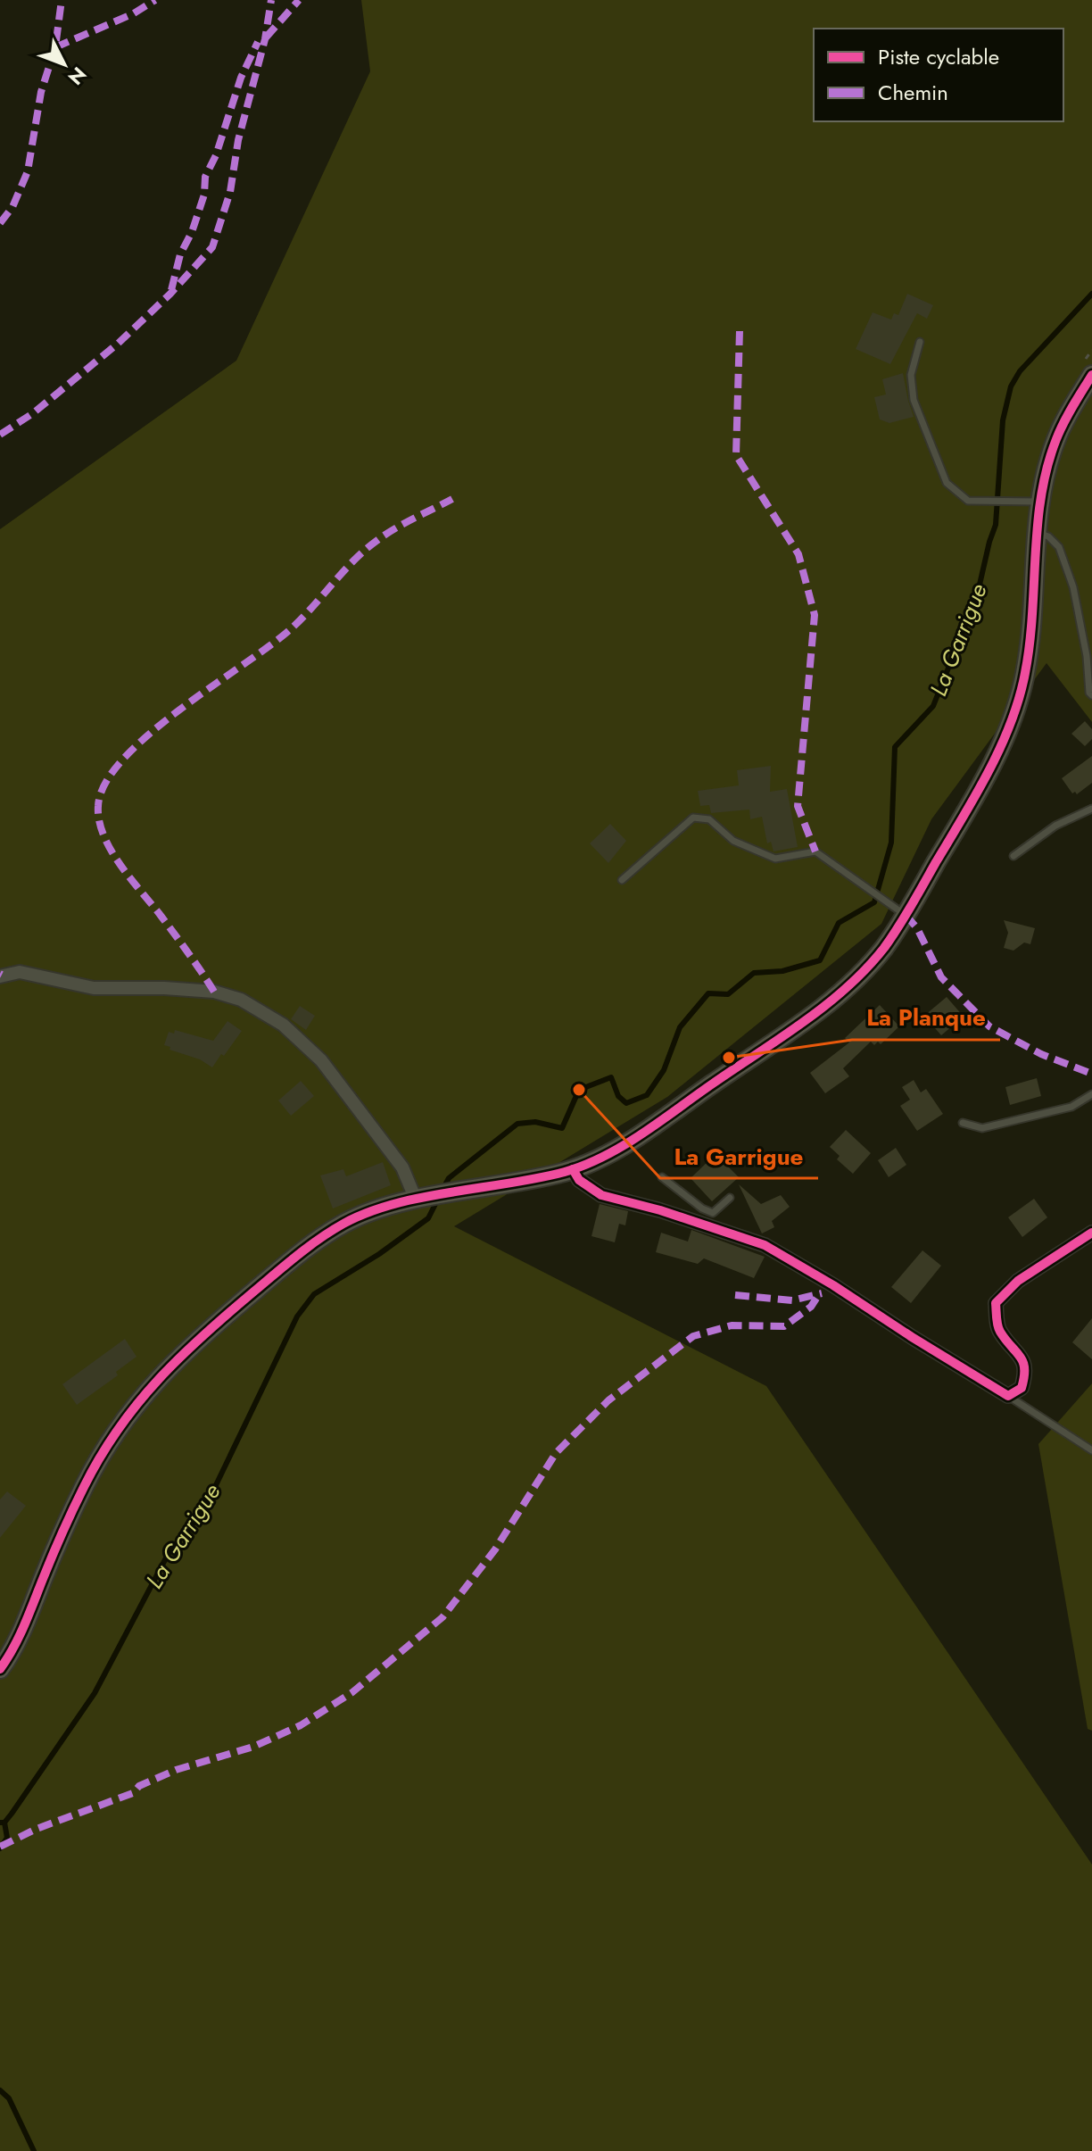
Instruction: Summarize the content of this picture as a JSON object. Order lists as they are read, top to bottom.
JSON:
{
  "water": ["La Garrigue"],
  "places": ["La Planque", "La Garrigue"],
  "legend": ["Piste cyclable", "Chemin"],
  "north": "bottom right"
}
